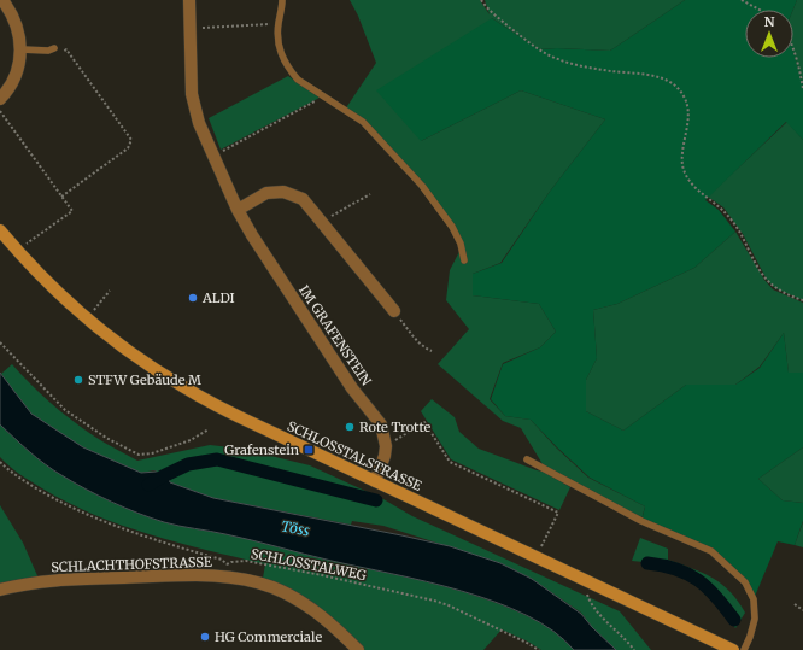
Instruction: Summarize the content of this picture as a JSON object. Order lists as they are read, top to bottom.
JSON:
{
  "streets": {
    "main road": ["SCHLOSSTALSTRASSE"],
    "street": ["IM GRAFENSTEIN", "SCHLACHTHOFSTRASSE"],
    "path": ["SCHLOSSTALWEG"]
  },
  "crossings": [
    ["IM GRAFENSTEIN", "SCHLOSSTALSTRASSE"]
  ],
  "water": ["Töss"],
  "places": {
    "other": [
      "ALDI",
      "STFW Gebäude M",
      "Rote Trotte",
      "HG Commerciale"
    ],
    "transit": ["Grafenstein"]
  },
  "north": "top"
}
